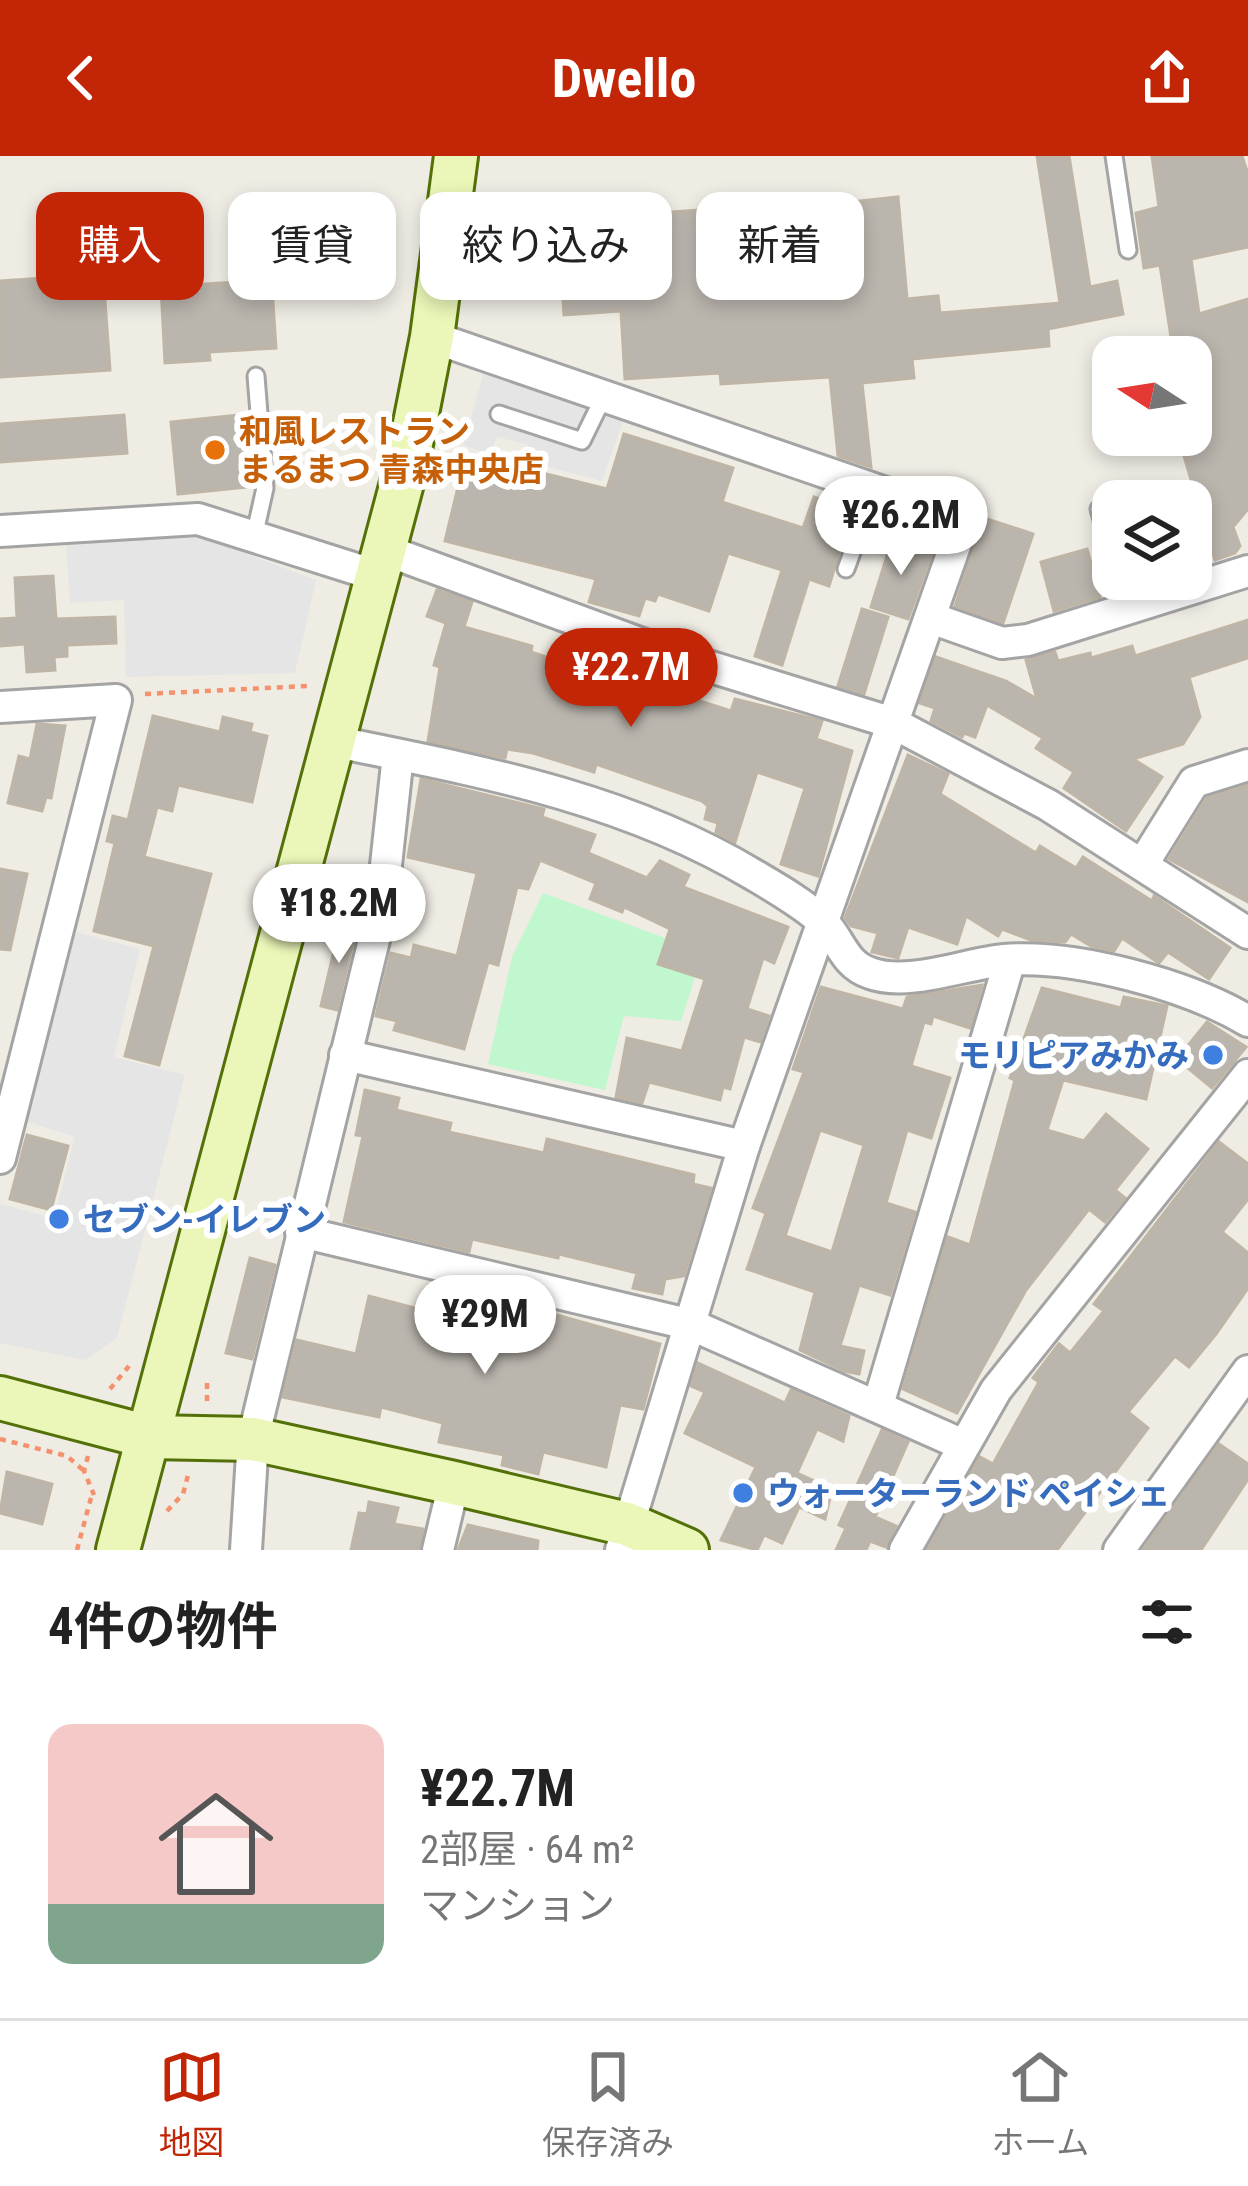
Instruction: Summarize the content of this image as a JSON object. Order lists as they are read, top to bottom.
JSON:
{
  "places": [
    "和風レストラン まるまつ 青森中央店",
    "モリピアみかみ",
    "セブン-イレブン",
    "ウォーターランド ペイシェ"
  ],
  "north": "left",
  "page": {
    "header": "Dwello",
    "chip": [
      "購入",
      "賃貸",
      "絞り込み",
      "新着"
    ],
    "price": [
      "¥26.2M",
      "¥22.7M",
      "¥18.2M",
      "¥29M"
    ],
    "heading": "4件の物件",
    "list": [
      {
        "name": "¥22.7M",
        "note": "2部屋 · 64 m² · マンション"
      }
    ],
    "tabs": ["地図", "保存済み", "ホーム"]
  }
}
